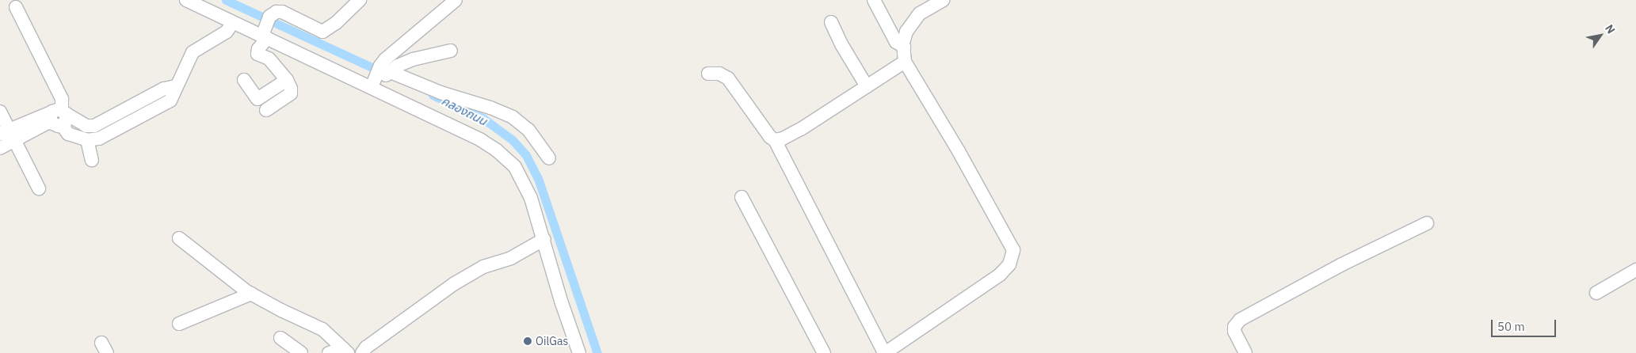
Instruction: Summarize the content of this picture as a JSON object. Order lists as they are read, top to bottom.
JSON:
{
  "water": ["คลองถนน"],
  "places": ["OilGas"],
  "scale_bar": "50 m",
  "north": "top right"
}
